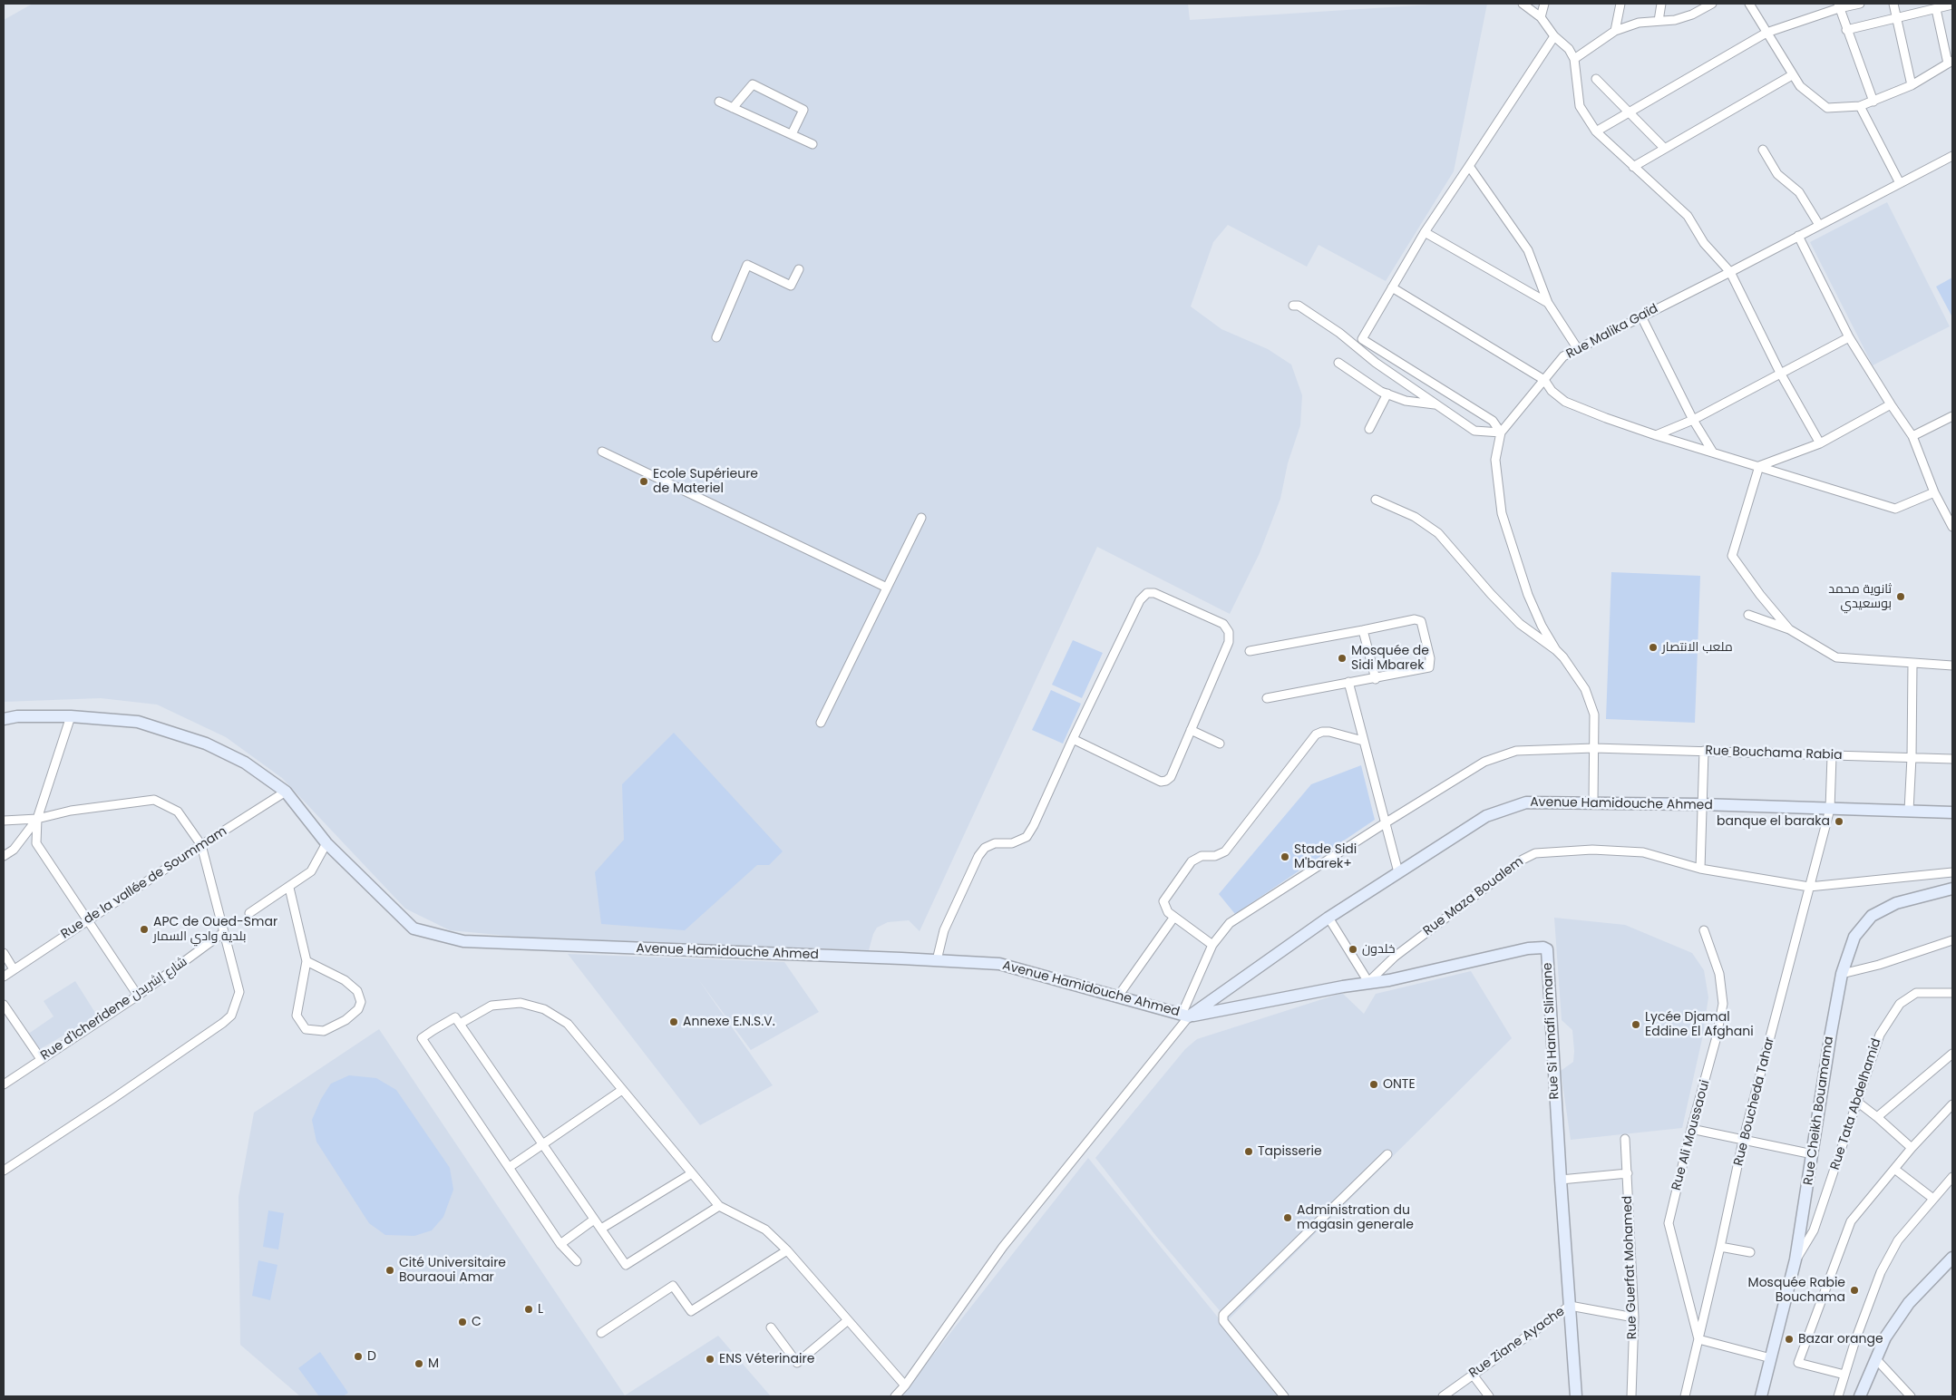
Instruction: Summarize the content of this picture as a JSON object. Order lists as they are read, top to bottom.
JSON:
{
  "streets": {
    "main road": ["Avenue Hamidouche Ahmed", "Rue Si Hanafi Slimane", "Rue Cheikh Bouamama"],
    "street": [
      "Rue Malika Gaïd",
      "Rue Bouchama Rabia",
      "Rue de la vallée de Soummam",
      "Rue Maza Boualem",
      "Rue d'Icheridene شارع إشريدن",
      "Rue Boucheda Tahar",
      "Rue Tata Abdelhamid",
      "Rue Ali Moussaoui",
      "Rue Guerfat Mohamed",
      "Rue Ziane Ayache"
    ]
  },
  "crossings": [
    ["Rue Bouchama Rabia", "Avenue Hamidouche Ahmed"],
    ["Rue Bouchama Rabia", "Rue Si Hanafi Slimane"],
    ["Rue Bouchama Rabia", "Rue Boucheda Tahar"],
    ["Avenue Hamidouche Ahmed", "Rue de la vallée de Soummam"],
    ["Avenue Hamidouche Ahmed", "Rue Si Hanafi Slimane"],
    ["Avenue Hamidouche Ahmed", "Rue Boucheda Tahar"],
    ["Rue Maza Boualem", "Rue Si Hanafi Slimane"],
    ["Rue Maza Boualem", "Rue Boucheda Tahar"],
    ["Rue Si Hanafi Slimane", "Rue Ziane Ayache"],
    ["Rue Boucheda Tahar", "Rue Ali Moussaoui"],
    ["Rue Tata Abdelhamid", "Rue Cheikh Bouamama"]
  ],
  "places": [
    "Ecole Supérieure de Materiel",
    "ثانوية محمد بوسعيدي",
    "ملعب الانتصار",
    "Mosquée de Sidi Mbarek",
    "banque el baraka",
    "Stade Sidi M'barek+",
    "APC de Oued-Smar بلدية وادي السمار",
    "خلدون",
    "Annexe E.N.S.V.",
    "Lycée Djamal Eddine El Afghani",
    "ONTE",
    "Tapisserie",
    "Administration du magasin generale",
    "Cité Universitaire Bouraoui Amar",
    "Mosquée Rabie Bouchama",
    "L",
    "C",
    "Bazar orange",
    "D",
    "ENS Véterinaire",
    "M"
  ]
}
